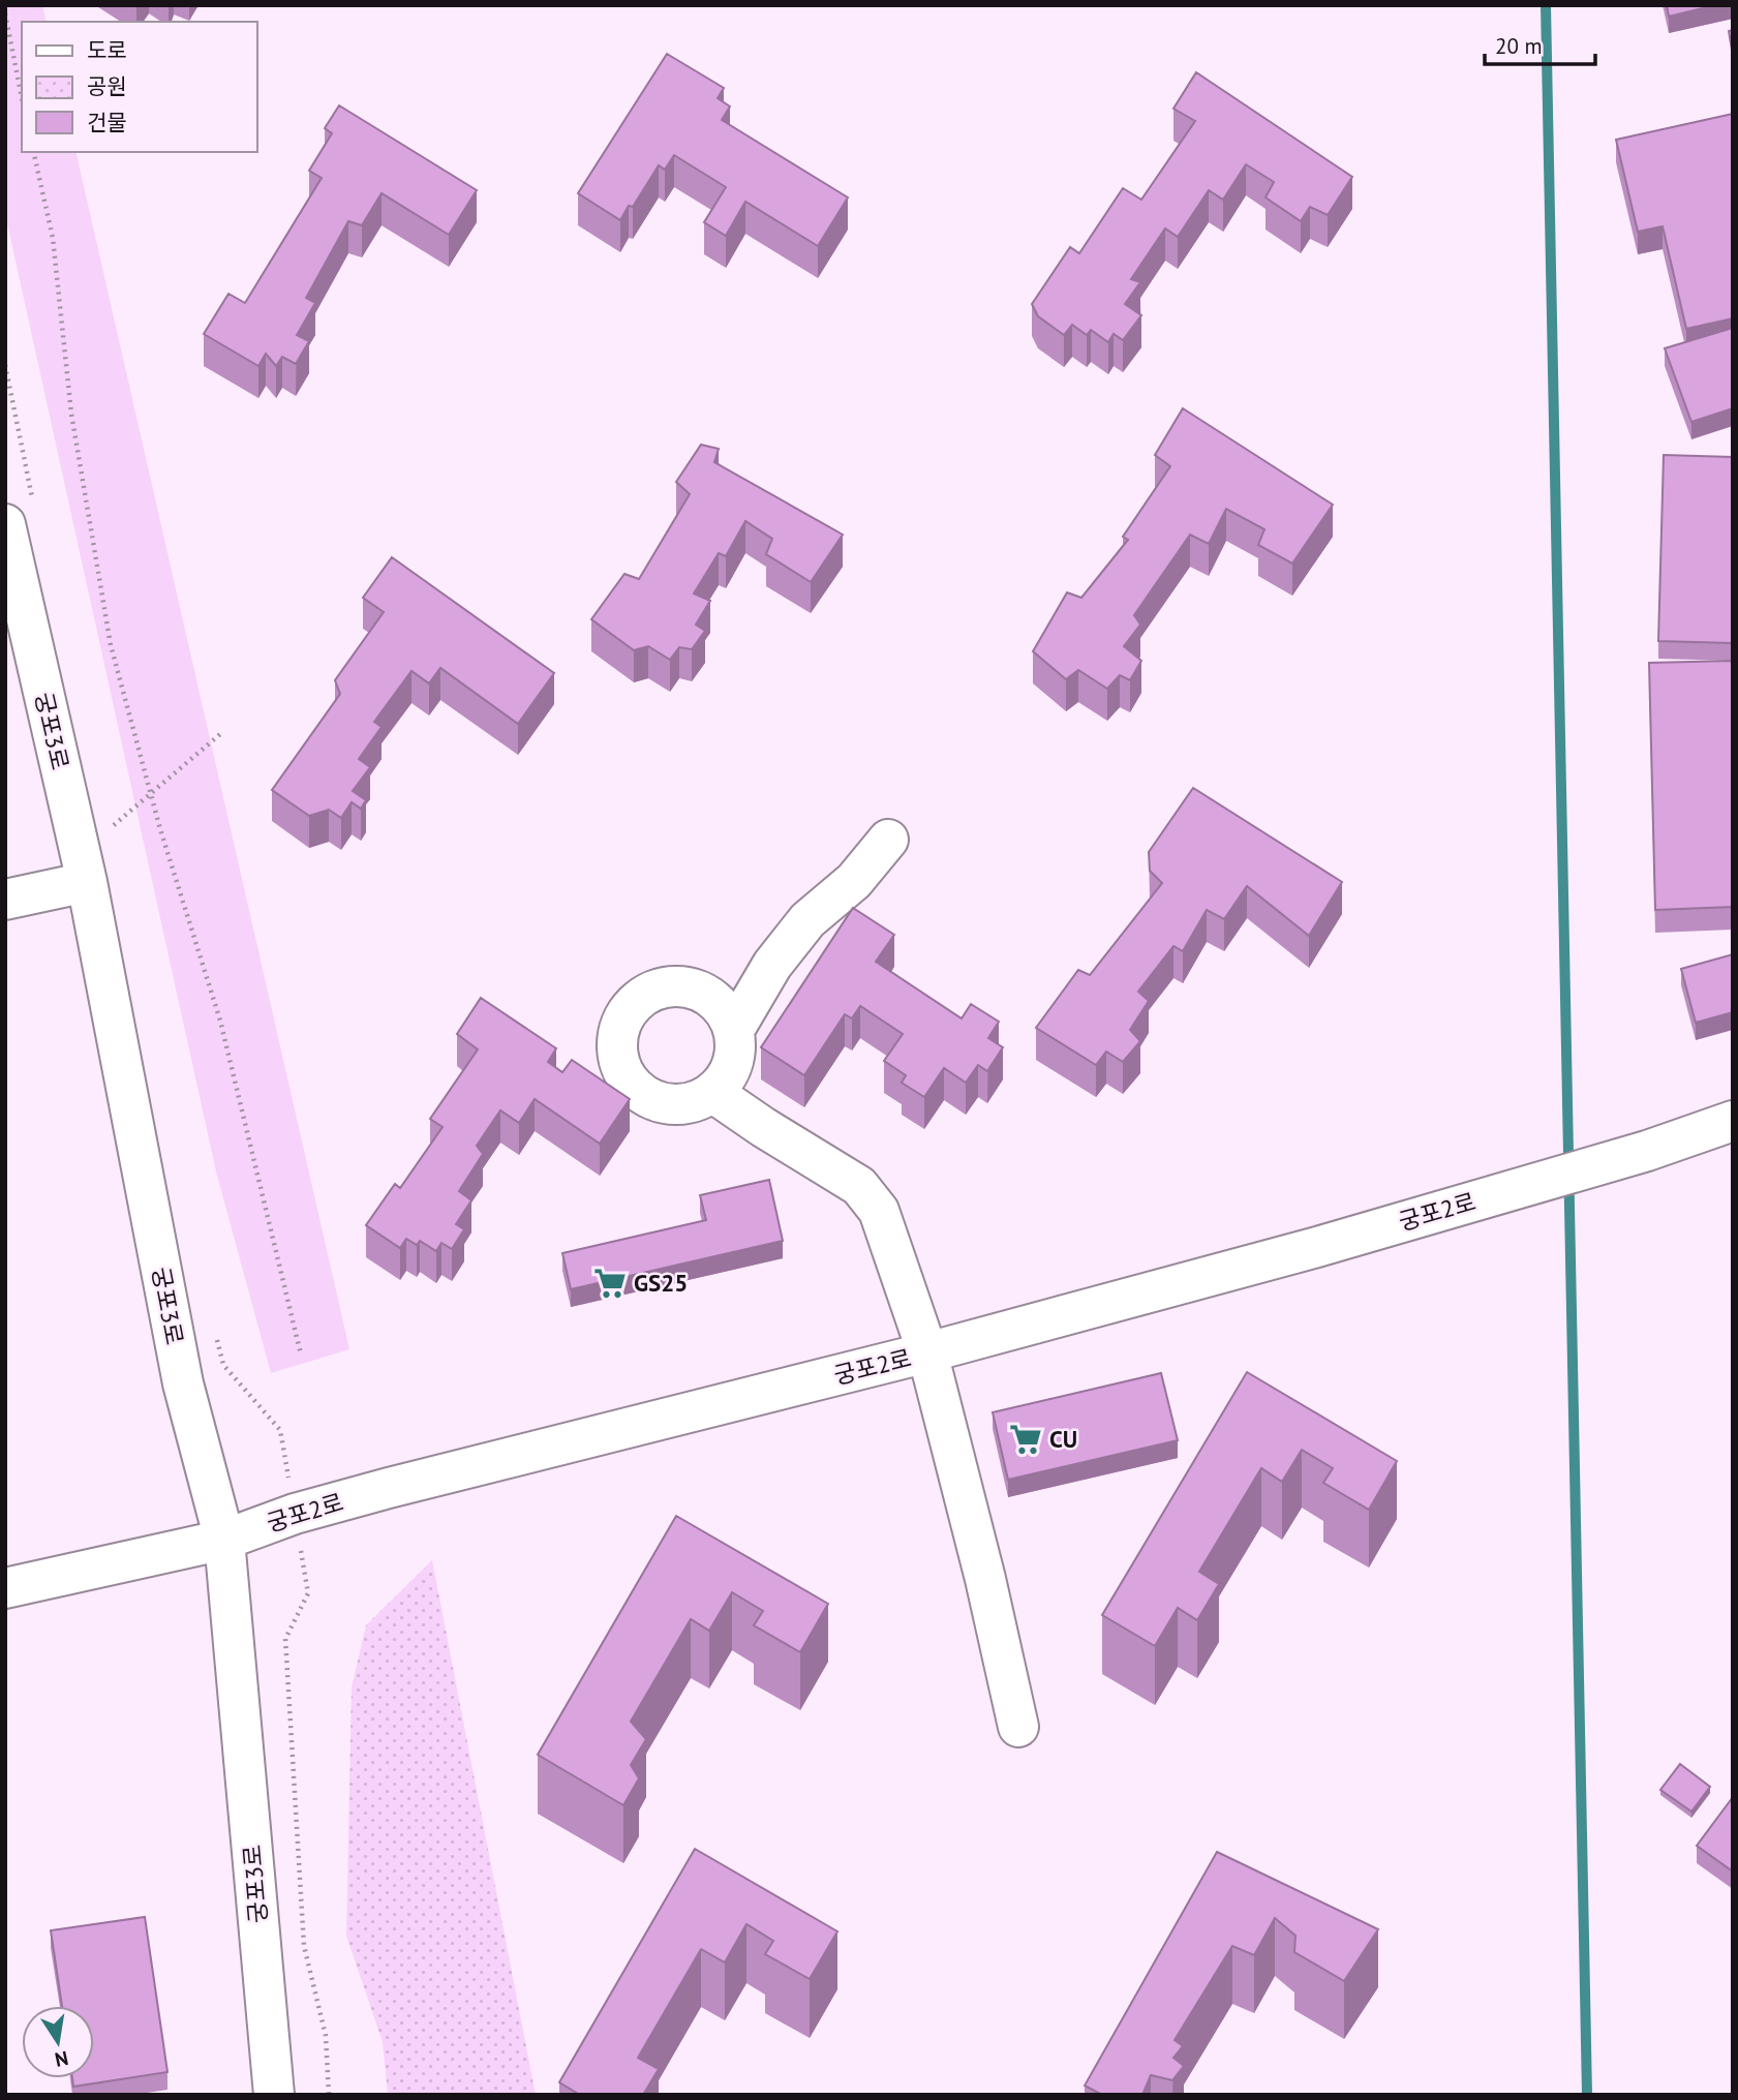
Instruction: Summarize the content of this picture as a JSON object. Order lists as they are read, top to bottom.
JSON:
{
  "streets": {
    "street": ["궁포3로", "궁포2로"]
  },
  "crossings": [
    ["궁포3로", "궁포2로"]
  ],
  "places": {
    "supermarket": ["GS25", "CU"]
  },
  "legend": ["도로", "공원", "건물"],
  "scale_bar": "20 m",
  "north": "bottom"
}
